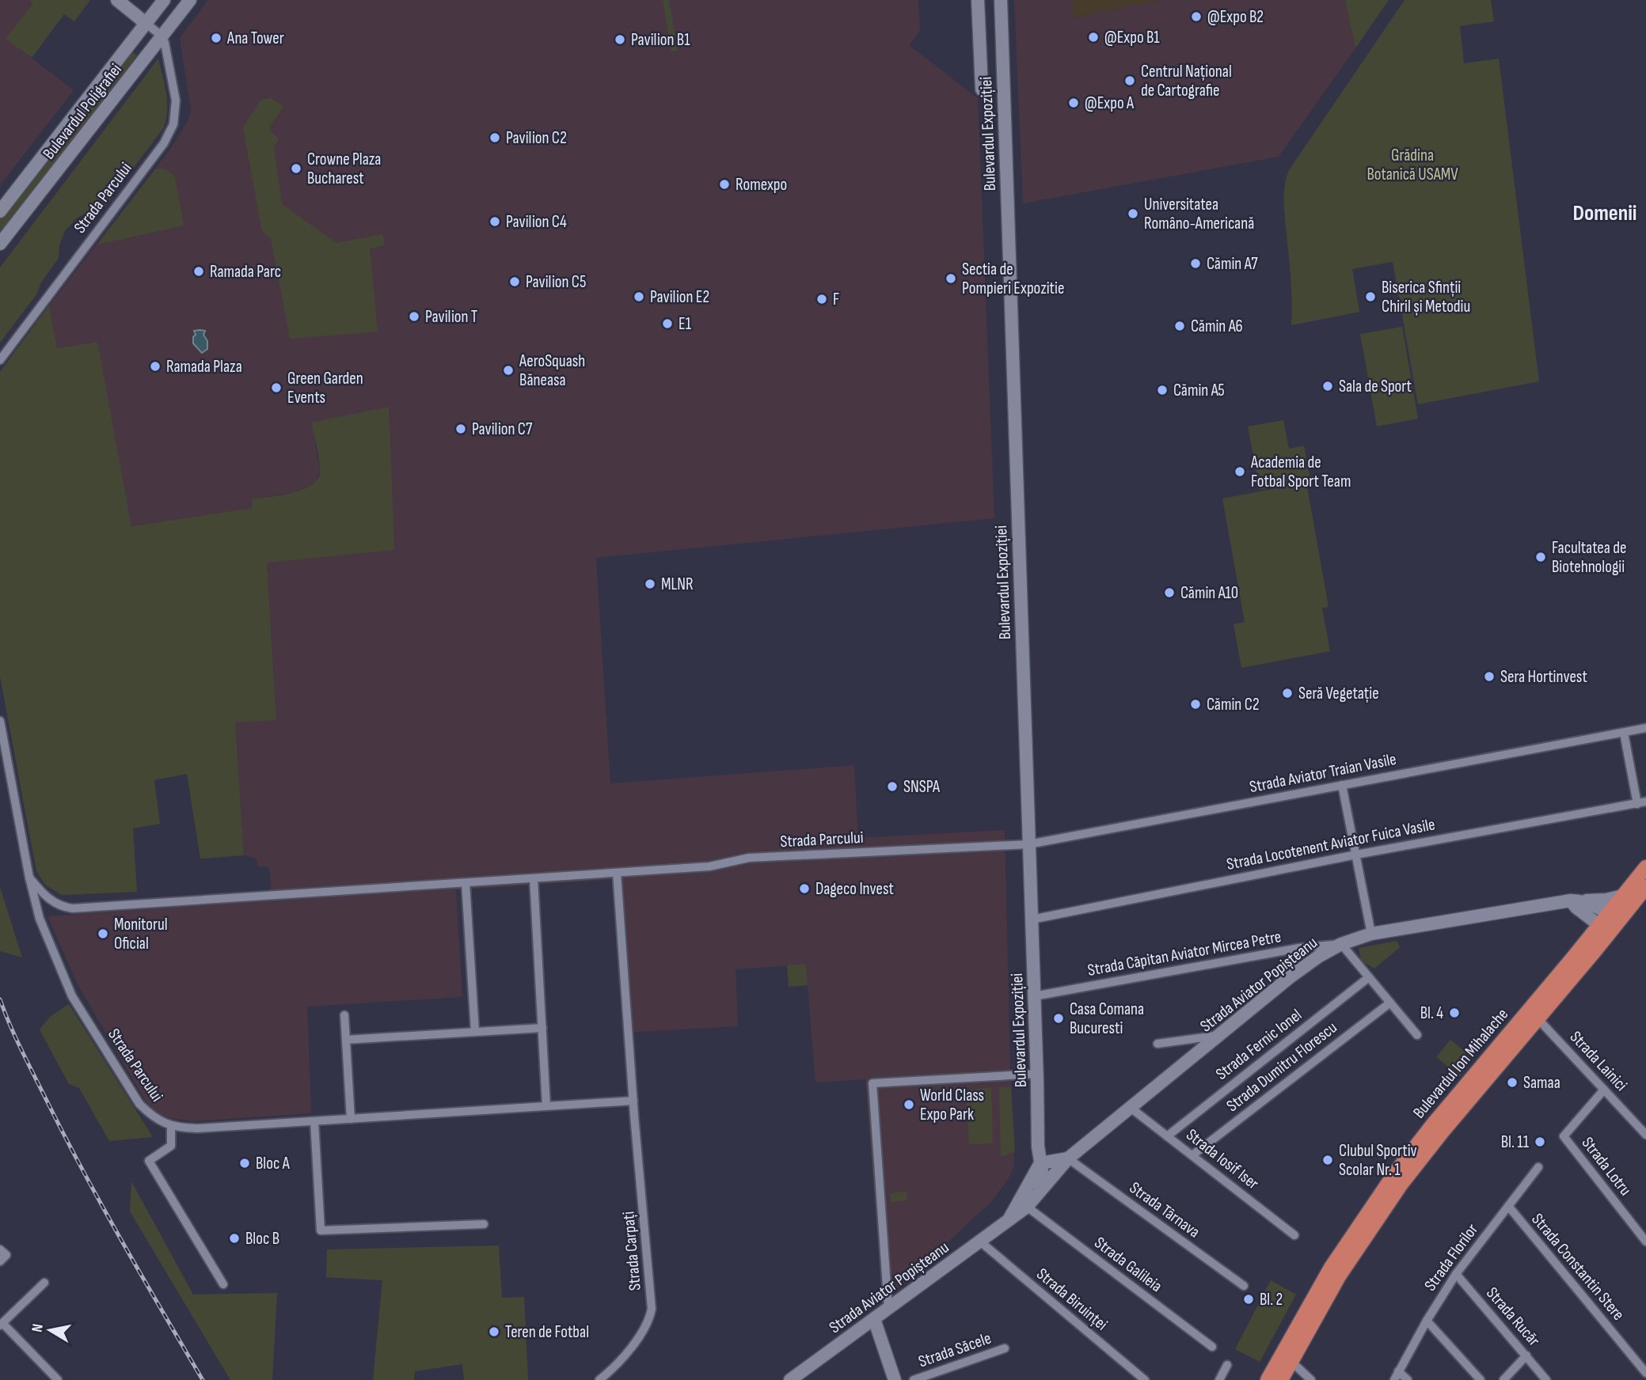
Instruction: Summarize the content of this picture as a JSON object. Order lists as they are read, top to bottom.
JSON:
{
  "streets": {
    "main road": ["Bulevardul Ion Mihalache"],
    "street": [
      "Bulevardul Poligrafiei",
      "Bulevardul Expoziției",
      "Strada Parcului",
      "Strada Aviator Traian Vasile",
      "Strada Locotenent Aviator Fuica Vasile",
      "Strada Căpitan Aviator Mircea Petre",
      "Strada Aviator Popișteanu",
      "Strada Fernic Ionel",
      "Strada Lainici",
      "Strada Dumitru Florescu",
      "Strada Iosif Iser",
      "Strada Lotru",
      "Strada Târnava",
      "Strada Carpați",
      "Strada Florilor",
      "Strada Galileia",
      "Strada Constantin Stere",
      "Strada Biruinței",
      "Strada Rucăr",
      "Strada Săcele"
    ]
  },
  "crossings": [
    ["Bulevardul Poligrafiei", "Strada Parcului"],
    ["Bulevardul Expoziției", "Strada Parcului"],
    ["Bulevardul Expoziției", "Strada Aviator Traian Vasile"],
    ["Bulevardul Expoziției", "Strada Locotenent Aviator Fuica Vasile"],
    ["Bulevardul Expoziției", "Strada Căpitan Aviator Mircea Petre"],
    ["Bulevardul Expoziției", "Strada Aviator Popișteanu"],
    ["Strada Parcului", "Strada Aviator Traian Vasile"],
    ["Strada Parcului", "Strada Carpați"],
    ["Strada Căpitan Aviator Mircea Petre", "Strada Aviator Popișteanu"],
    ["Strada Aviator Popișteanu", "Bulevardul Ion Mihalache"],
    ["Strada Aviator Popișteanu", "Strada Iosif Iser"],
    ["Strada Aviator Popișteanu", "Strada Târnava"],
    ["Strada Aviator Popișteanu", "Strada Galileia"],
    ["Strada Aviator Popișteanu", "Strada Biruinței"],
    ["Strada Fernic Ionel", "Strada Iosif Iser"],
    ["Strada Lainici", "Bulevardul Ion Mihalache"],
    ["Strada Lainici", "Strada Lotru"],
    ["Strada Dumitru Florescu", "Strada Iosif Iser"],
    ["Strada Florilor", "Strada Constantin Stere"],
    ["Strada Florilor", "Strada Rucăr"]
  ],
  "districts": ["Domenii"],
  "parks": ["Grădina Botanică USAMV"],
  "places": [
    "@Expo B2",
    "@Expo B1",
    "Ana Tower",
    "Pavilion B1",
    "Centrul Național de Cartografie",
    "@Expo A",
    "Pavilion C2",
    "Crowne Plaza Bucharest",
    "Romexpo",
    "Universitatea Româno-Americană",
    "Pavilion C4",
    "Cămin A7",
    "Ramada Parc",
    "Sectia de Pompieri Expozitie",
    "Pavilion C5",
    "Pavilion E2",
    "Biserica Sfinții Chiril și Metodiu",
    "F",
    "Pavilion T",
    "E1",
    "Cămin A6",
    "Ramada Plaza",
    "AeroSquash Băneasa",
    "Sala de Sport",
    "Green Garden Events",
    "Cămin A5",
    "Pavilion C7",
    "Academia de Fotbal Sport Team",
    "Facultatea de Biotehnologii",
    "MLNR",
    "Cămin A10",
    "Sera Hortinvest",
    "Seră Vegetație",
    "Cămin C2",
    "SNSPA",
    "Dageco Invest",
    "Monitorul Oficial",
    "Bl. 4",
    "Casa Comana Bucuresti",
    "Samaa",
    "World Class Expo Park",
    "Bl. 11",
    "Clubul Sportiv Scolar Nr. 1",
    "Bloc A",
    "Bloc B",
    "Bl. 2",
    "Teren de Fotbal"
  ],
  "north": "left"
}
